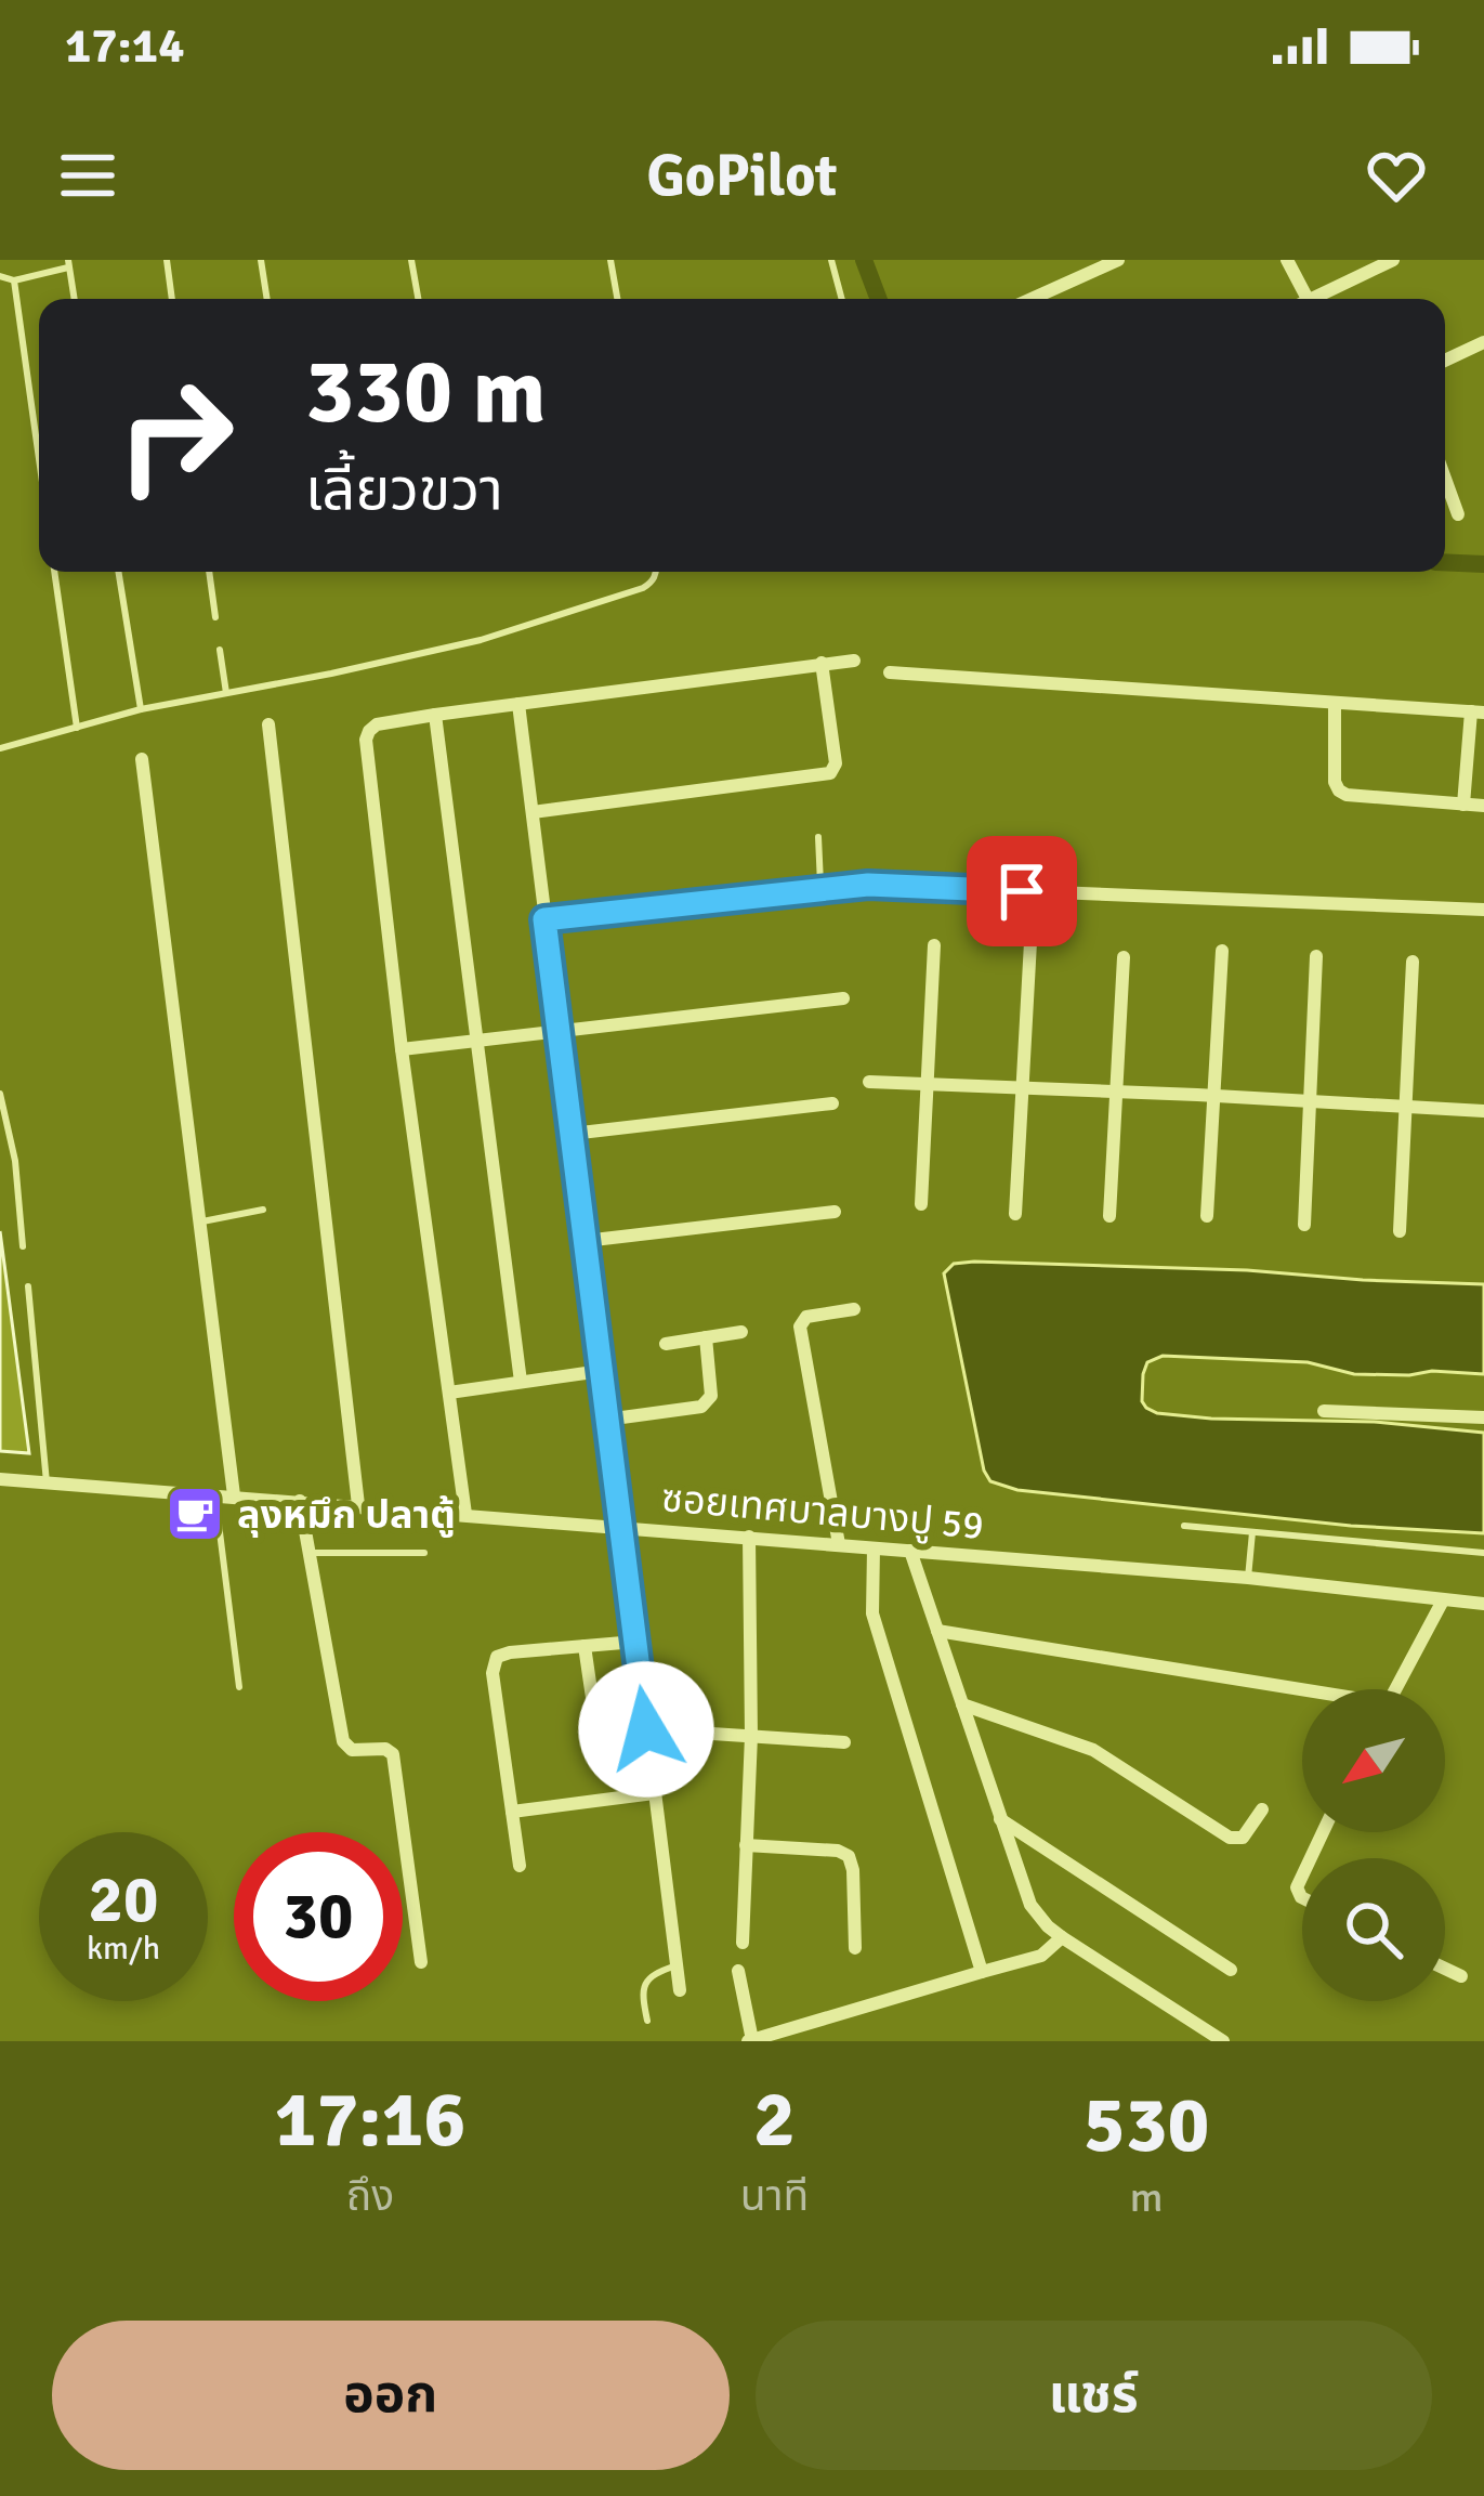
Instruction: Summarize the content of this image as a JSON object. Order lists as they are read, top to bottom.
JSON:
{
  "streets": {
    "street": ["ซอยเทศบาลบางปู 59"]
  },
  "places": {
    "cafe": ["ลุงหมึก ปลาตู้"]
  },
  "north": "bottom left",
  "page": {
    "status": "17:14",
    "header": "GoPilot",
    "turn": ["330 m", "เลี้ยวขวา"],
    "speed": "20 km/h",
    "limit": "30",
    "eta": [
      "17:16",
      "ถึง",
      "2",
      "นาที",
      "530",
      "m"
    ],
    "buttons": ["ออก", "แชร์"]
  }
}
